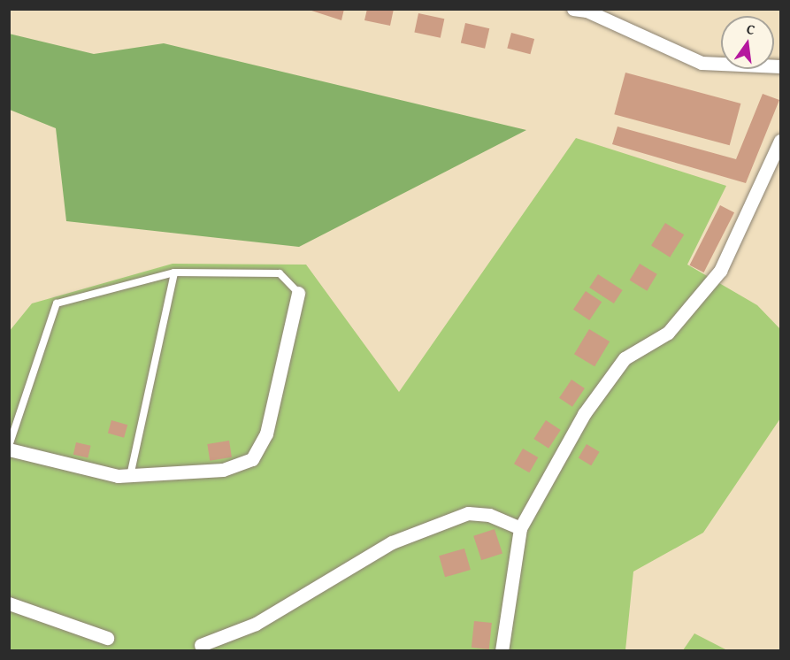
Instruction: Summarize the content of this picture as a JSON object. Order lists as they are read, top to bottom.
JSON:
{
  "north": "top"
}
